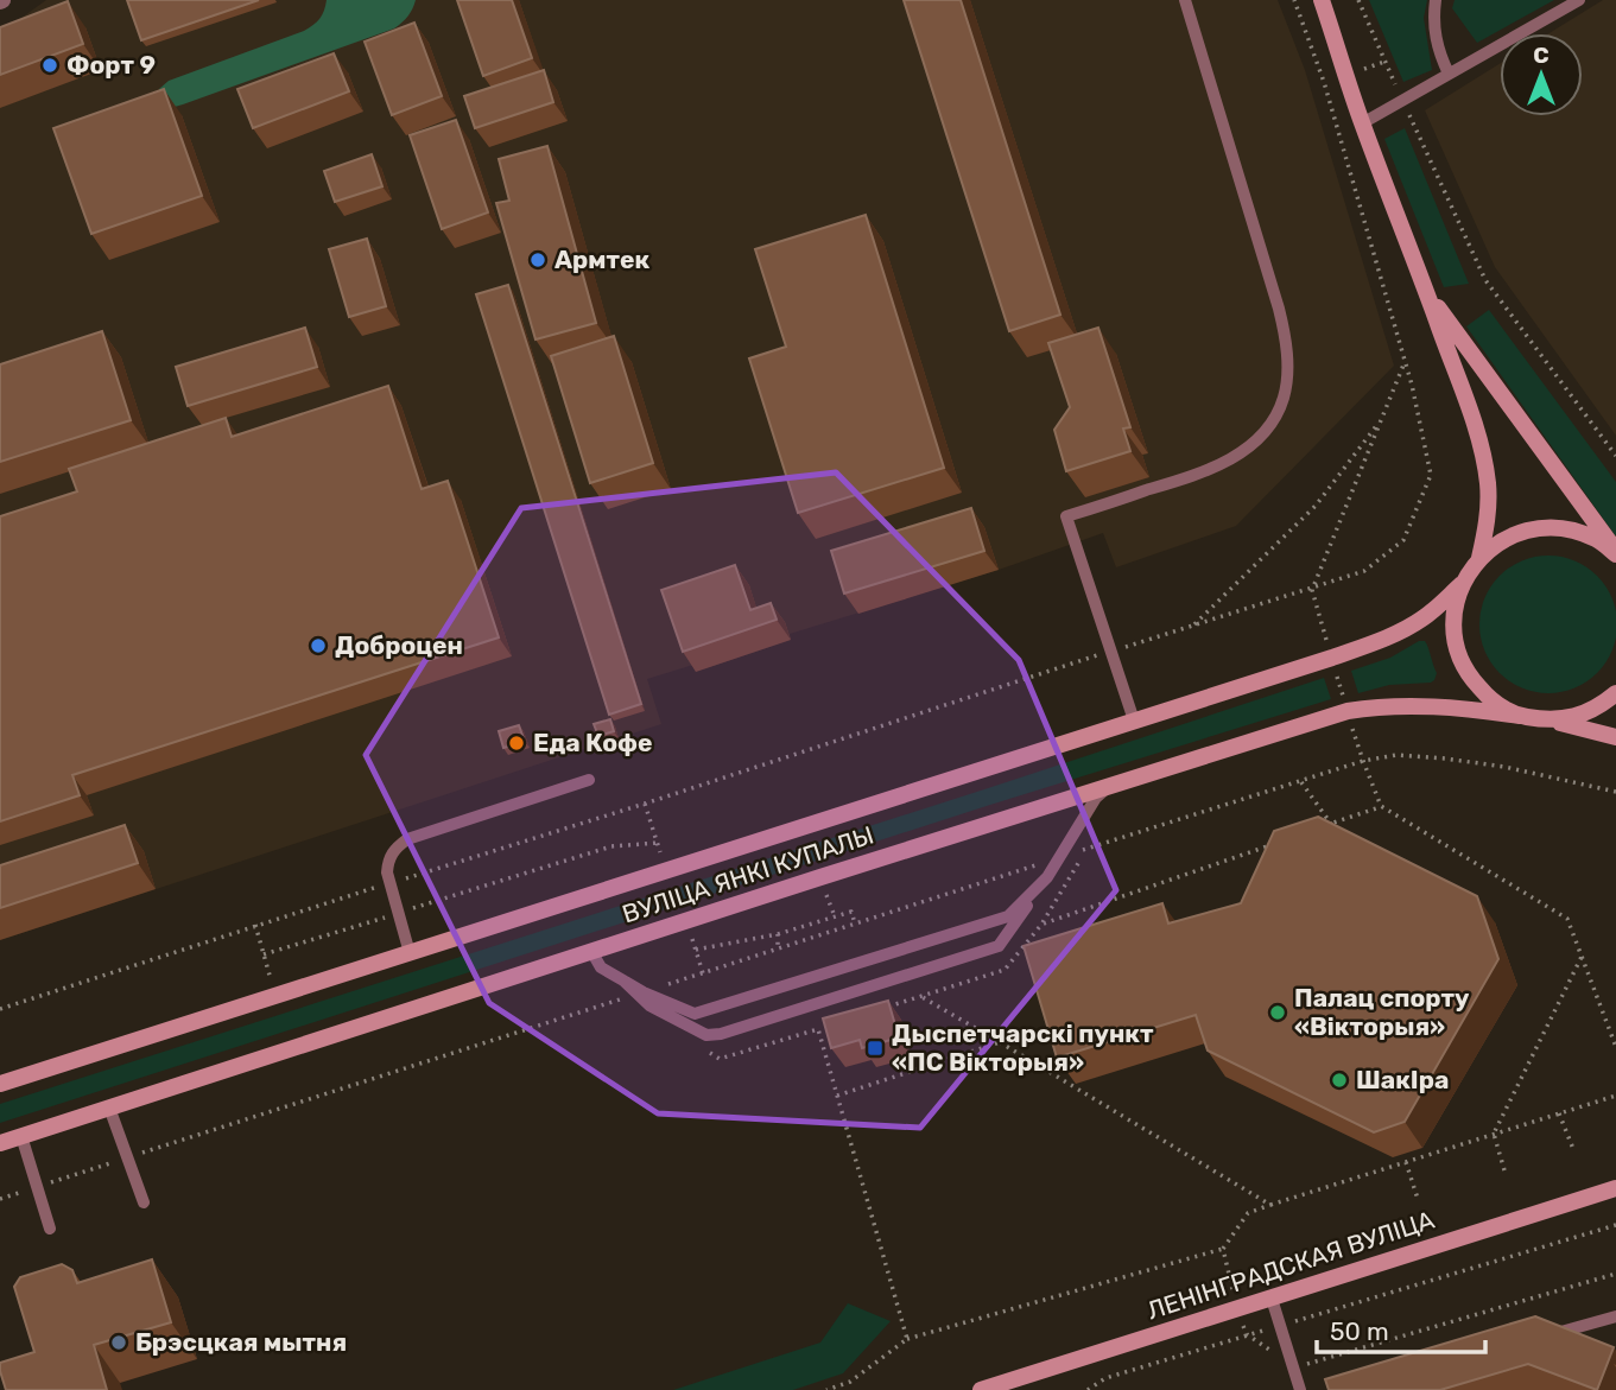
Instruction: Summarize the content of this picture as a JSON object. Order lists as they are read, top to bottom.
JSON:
{
  "streets": {
    "main road": ["ВУЛІЦА ЯНКІ КУПАЛЫ", "ЛЕНІНГРАДСКАЯ ВУЛІЦА"]
  },
  "places": {
    "other": [
      "Форт 9",
      "Армтек",
      "Доброцен",
      "Еда Кофе",
      "Палац спорту «Вікторыя»",
      "ШакІра",
      "Брэсцкая мытня"
    ],
    "transit": ["Дыспетчарскі пункт «ПС Вікторыя»"]
  },
  "scale_bar": "50 m",
  "north": "top"
}
